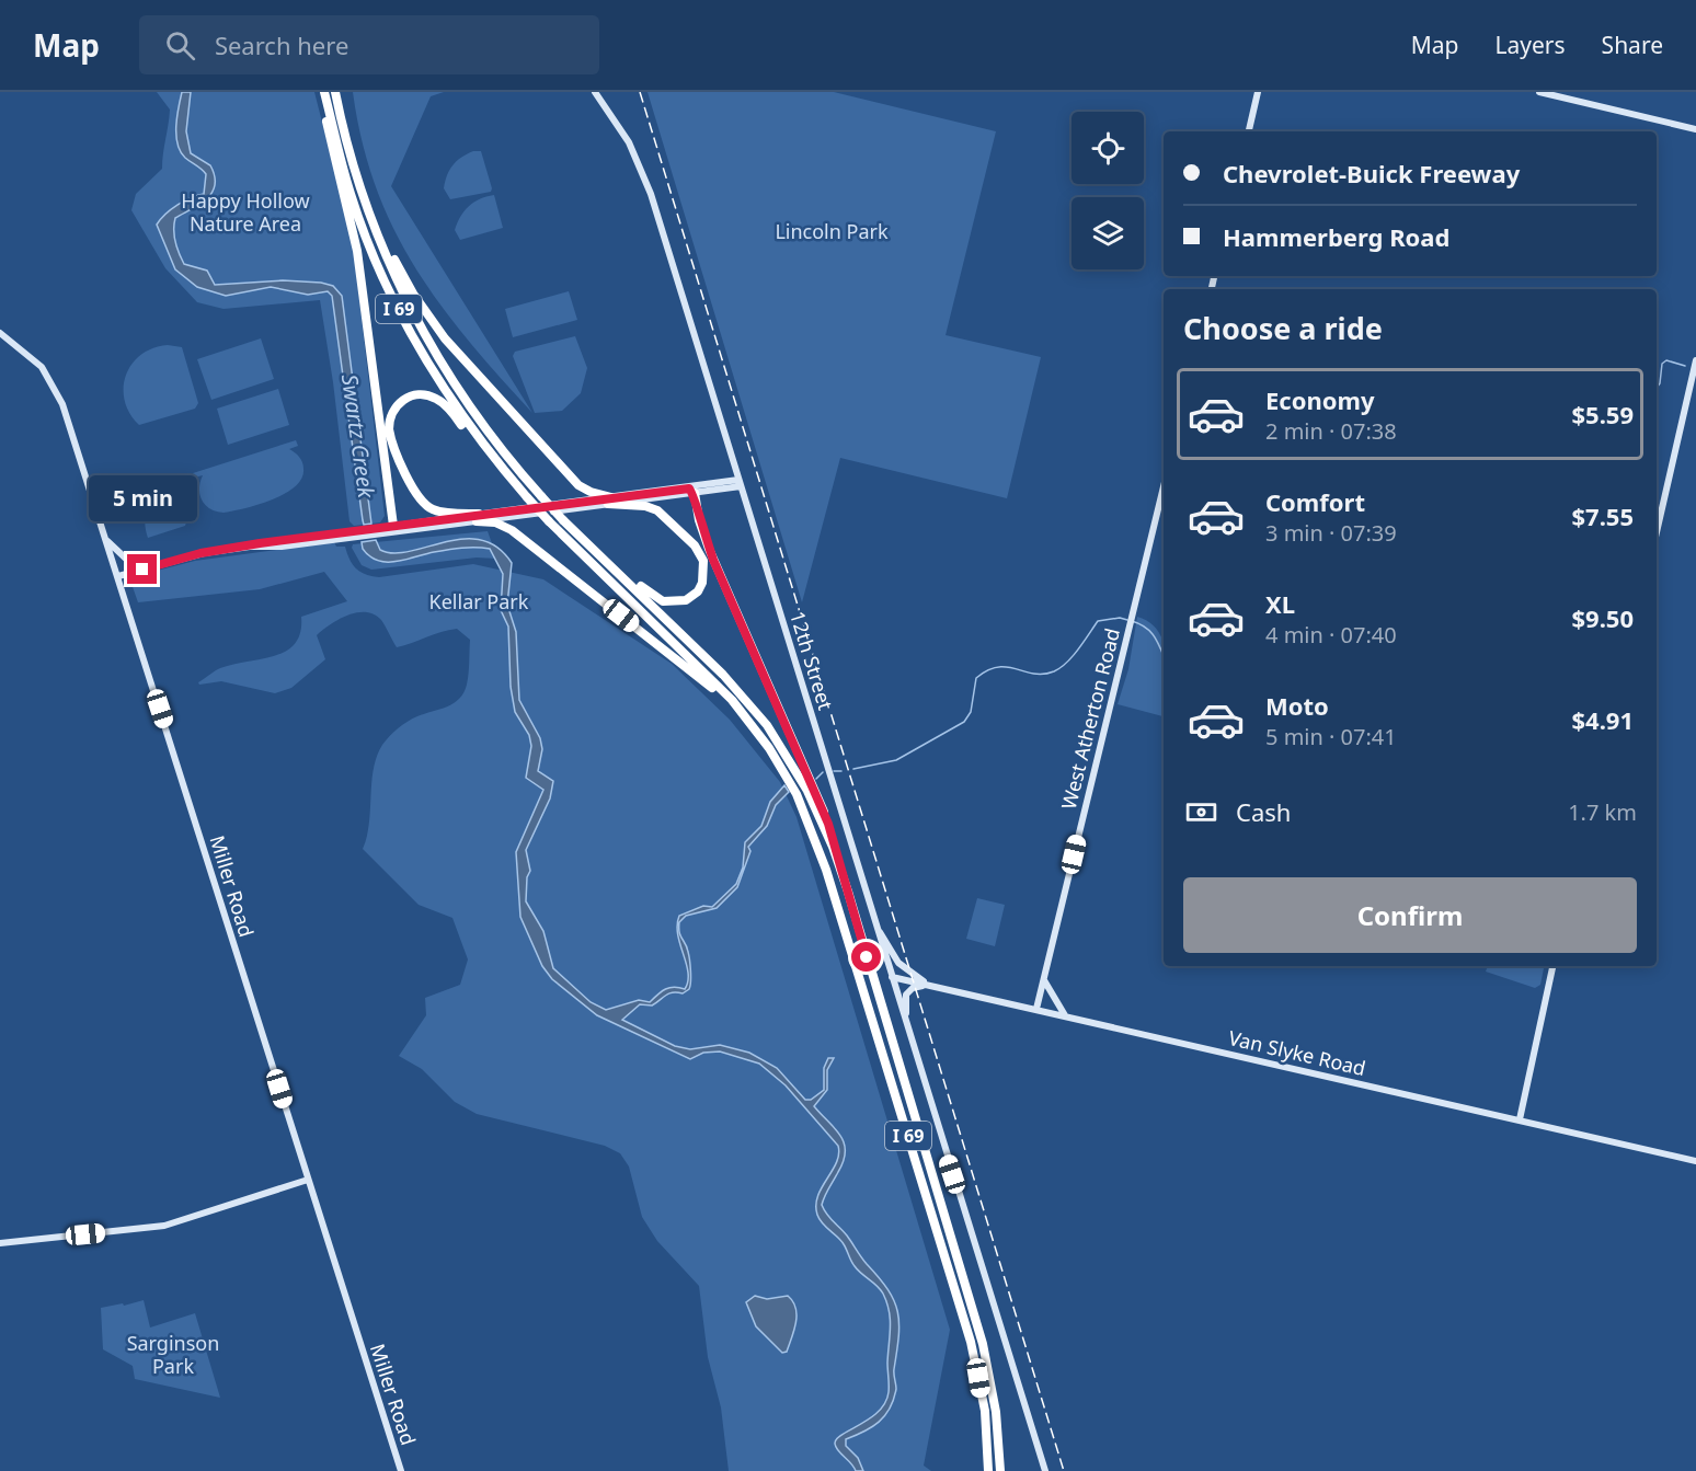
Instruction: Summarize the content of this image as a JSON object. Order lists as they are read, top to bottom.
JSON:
{
  "streets": {
    "highway": ["I 69"],
    "street": [
      "12th Street",
      "West Atherton Road",
      "Miller Road",
      "Van Slyke Road"
    ]
  },
  "crossings": [
    ["12th Street", "Van Slyke Road"],
    ["West Atherton Road", "Van Slyke Road"]
  ],
  "water": ["Swartz Creek"],
  "parks": [
    "Happy Hollow Nature Area",
    "Lincoln Park",
    "Kellar Park",
    "Sarginson Park"
  ],
  "page": {
    "header": "Map",
    "search": "Search here",
    "nav": ["Map", "Layers", "Share"],
    "banner": ["Chevrolet-Buick Freeway", "Hammerberg Road"],
    "heading": "Choose a ride",
    "list": [
      {
        "name": "Economy",
        "note": "2 min · 07:38",
        "value": "$5.59"
      },
      {
        "name": "Comfort",
        "note": "3 min · 07:39",
        "value": "$7.55"
      },
      {
        "name": "XL",
        "note": "4 min · 07:40",
        "value": "$9.50"
      },
      {
        "name": "Moto",
        "note": "5 min · 07:41",
        "value": "$4.91"
      }
    ],
    "bubble": "5 min",
    "pay": ["Cash", "1.7 km"],
    "buttons": "Confirm"
  }
}
